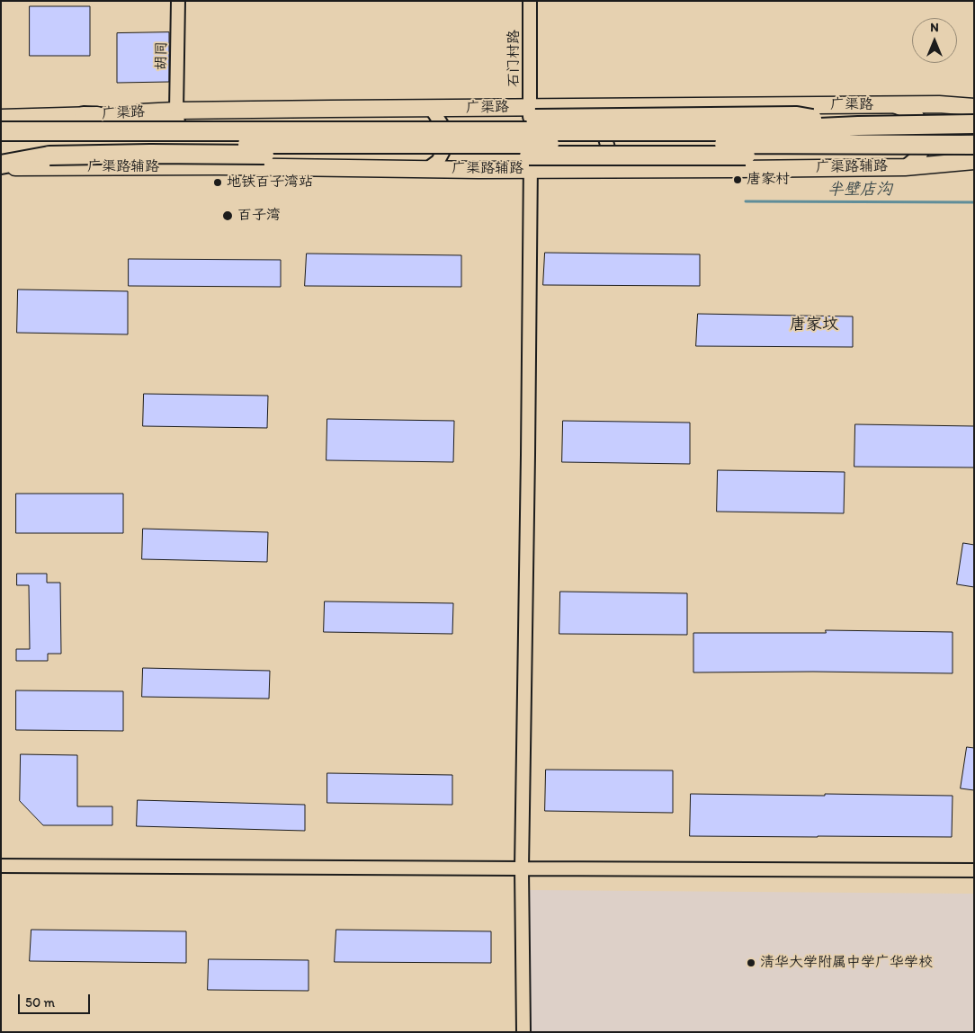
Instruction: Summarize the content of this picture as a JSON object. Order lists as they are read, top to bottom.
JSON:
{
  "streets": {
    "highway": ["广渠路"],
    "main road": ["广渠路辅路"],
    "street": ["胡同", "石门村路"]
  },
  "crossings": [
    ["胡同", "广渠路"],
    ["石门村路", "广渠路"],
    ["石门村路", "广渠路辅路"]
  ],
  "districts": ["唐家坟"],
  "water": ["半壁店沟"],
  "places": [
    "唐家村",
    "地铁百子湾站",
    "百子湾",
    "清华大学附属中学广华学校"
  ],
  "scale_bar": "50 m",
  "north": "top"
}
